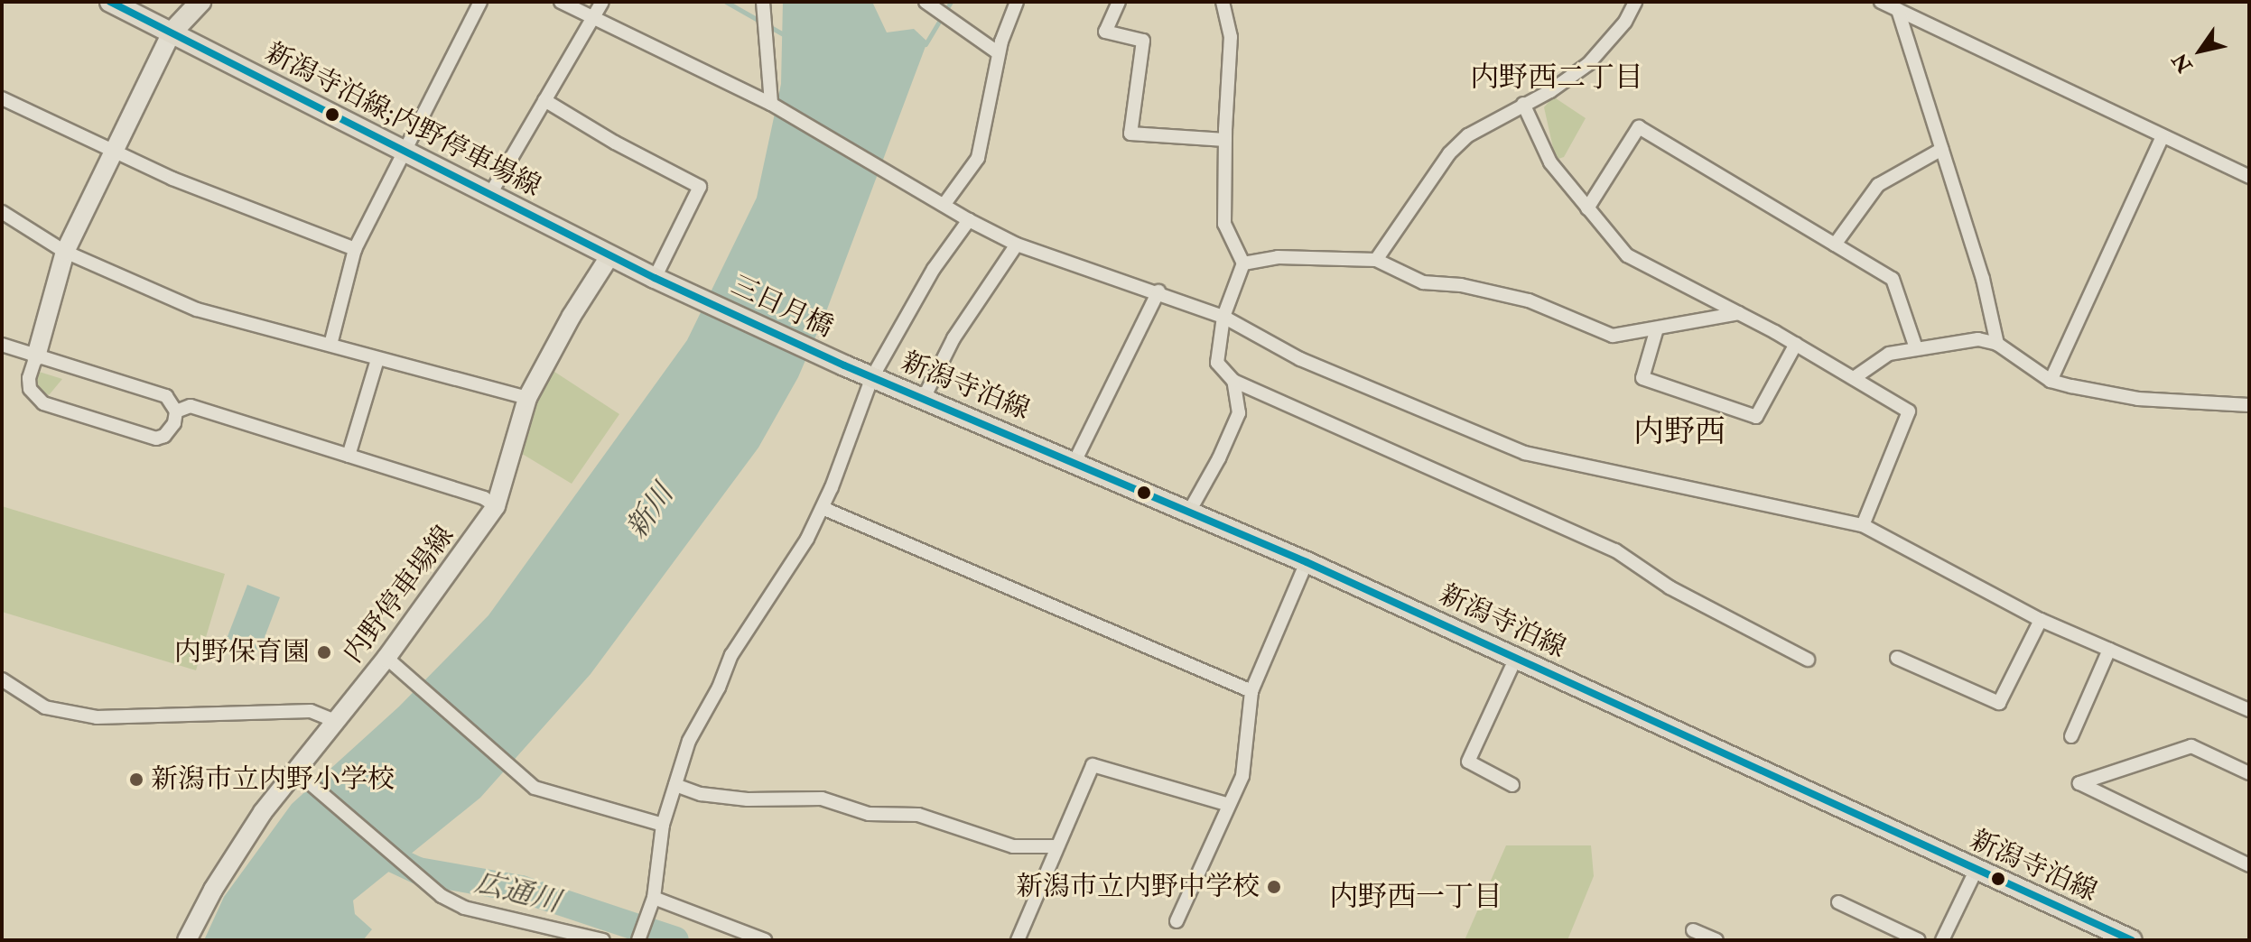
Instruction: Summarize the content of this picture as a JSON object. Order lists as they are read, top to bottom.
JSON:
{
  "streets": {
    "main road": [
      "新潟寺泊線;内野停車場線",
      "三日月橋",
      "新潟寺泊線",
      "内野停車場線"
    ]
  },
  "crossings": [
    ["新潟寺泊線;内野停車場線", "内野停車場線"],
    ["三日月橋", "新潟寺泊線"]
  ],
  "districts": ["内野西二丁目", "内野西", "内野西一丁目"],
  "water": ["新川", "広通川"],
  "places": ["内野保育園", "新潟市立内野小学校", "新潟市立内野中学校"],
  "north": "bottom left"
}
